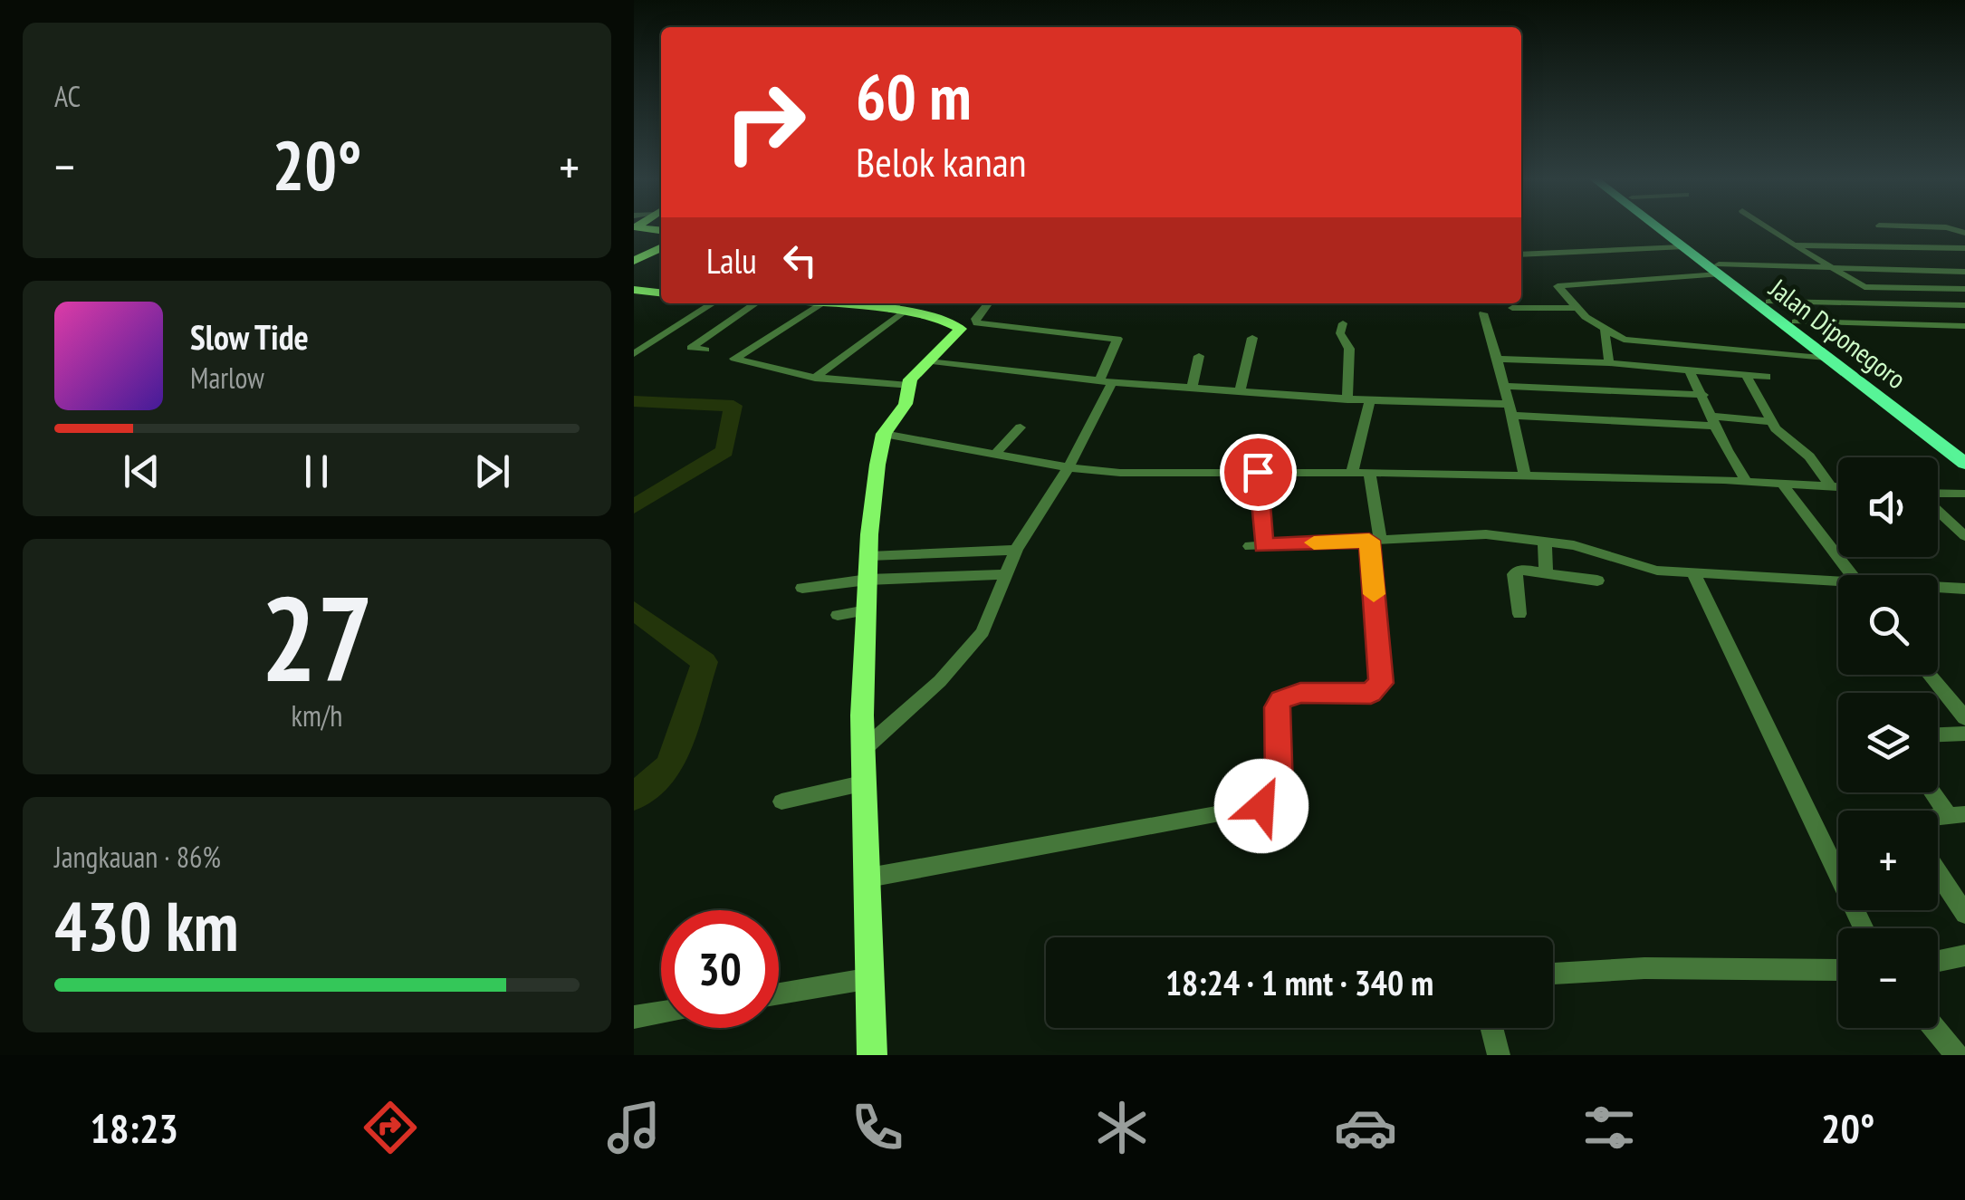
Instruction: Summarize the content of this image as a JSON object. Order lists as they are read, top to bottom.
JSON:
{
  "streets": {
    "main road": ["Jalan Diponegoro"]
  },
  "page": {
    "tile": [
      "AC",
      ["27", "km/h"],
      ["Jangkauan · 86%", "430 km"]
    ],
    "turn": ["60 m", "Belok kanan"],
    "heat": ["−", "20°", "+"],
    "then": "Lalu",
    "song": ["Slow Tide", "Marlow"],
    "map_buttons": ["+", "−"],
    "limit": "30",
    "trip": "18:24 · 1 mnt · 340 m",
    "tabs": ["18:23", "20°"]
  }
}
